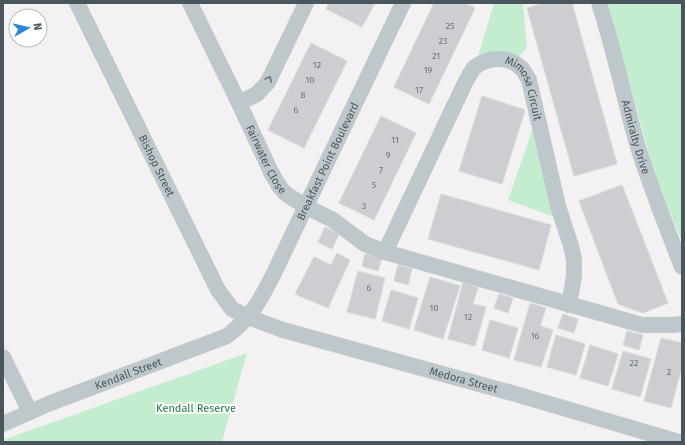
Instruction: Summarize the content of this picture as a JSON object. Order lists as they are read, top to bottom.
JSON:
{
  "streets": {
    "street": [
      "Mimosa Circuit",
      "Admiralty Drive",
      "Fairwater Close",
      "Breakfast Point Boulevard",
      "Bishop Street",
      "Kendall Street",
      "Medora Street"
    ]
  },
  "crossings": [
    ["Fairwater Close", "Breakfast Point Boulevard"],
    ["Breakfast Point Boulevard", "Bishop Street"],
    ["Breakfast Point Boulevard", "Kendall Street"],
    ["Breakfast Point Boulevard", "Medora Street"],
    ["Bishop Street", "Kendall Street"],
    ["Bishop Street", "Medora Street"],
    ["Kendall Street", "Medora Street"]
  ],
  "parks": ["Kendall Reserve"],
  "house_numbers": [
    "25",
    "23",
    "21",
    "12",
    "19",
    "10",
    "17",
    "8",
    "6",
    "11",
    "9",
    "7",
    "5",
    "3",
    "6",
    "10",
    "12",
    "16",
    "22",
    "2"
  ],
  "north": "right"
}
